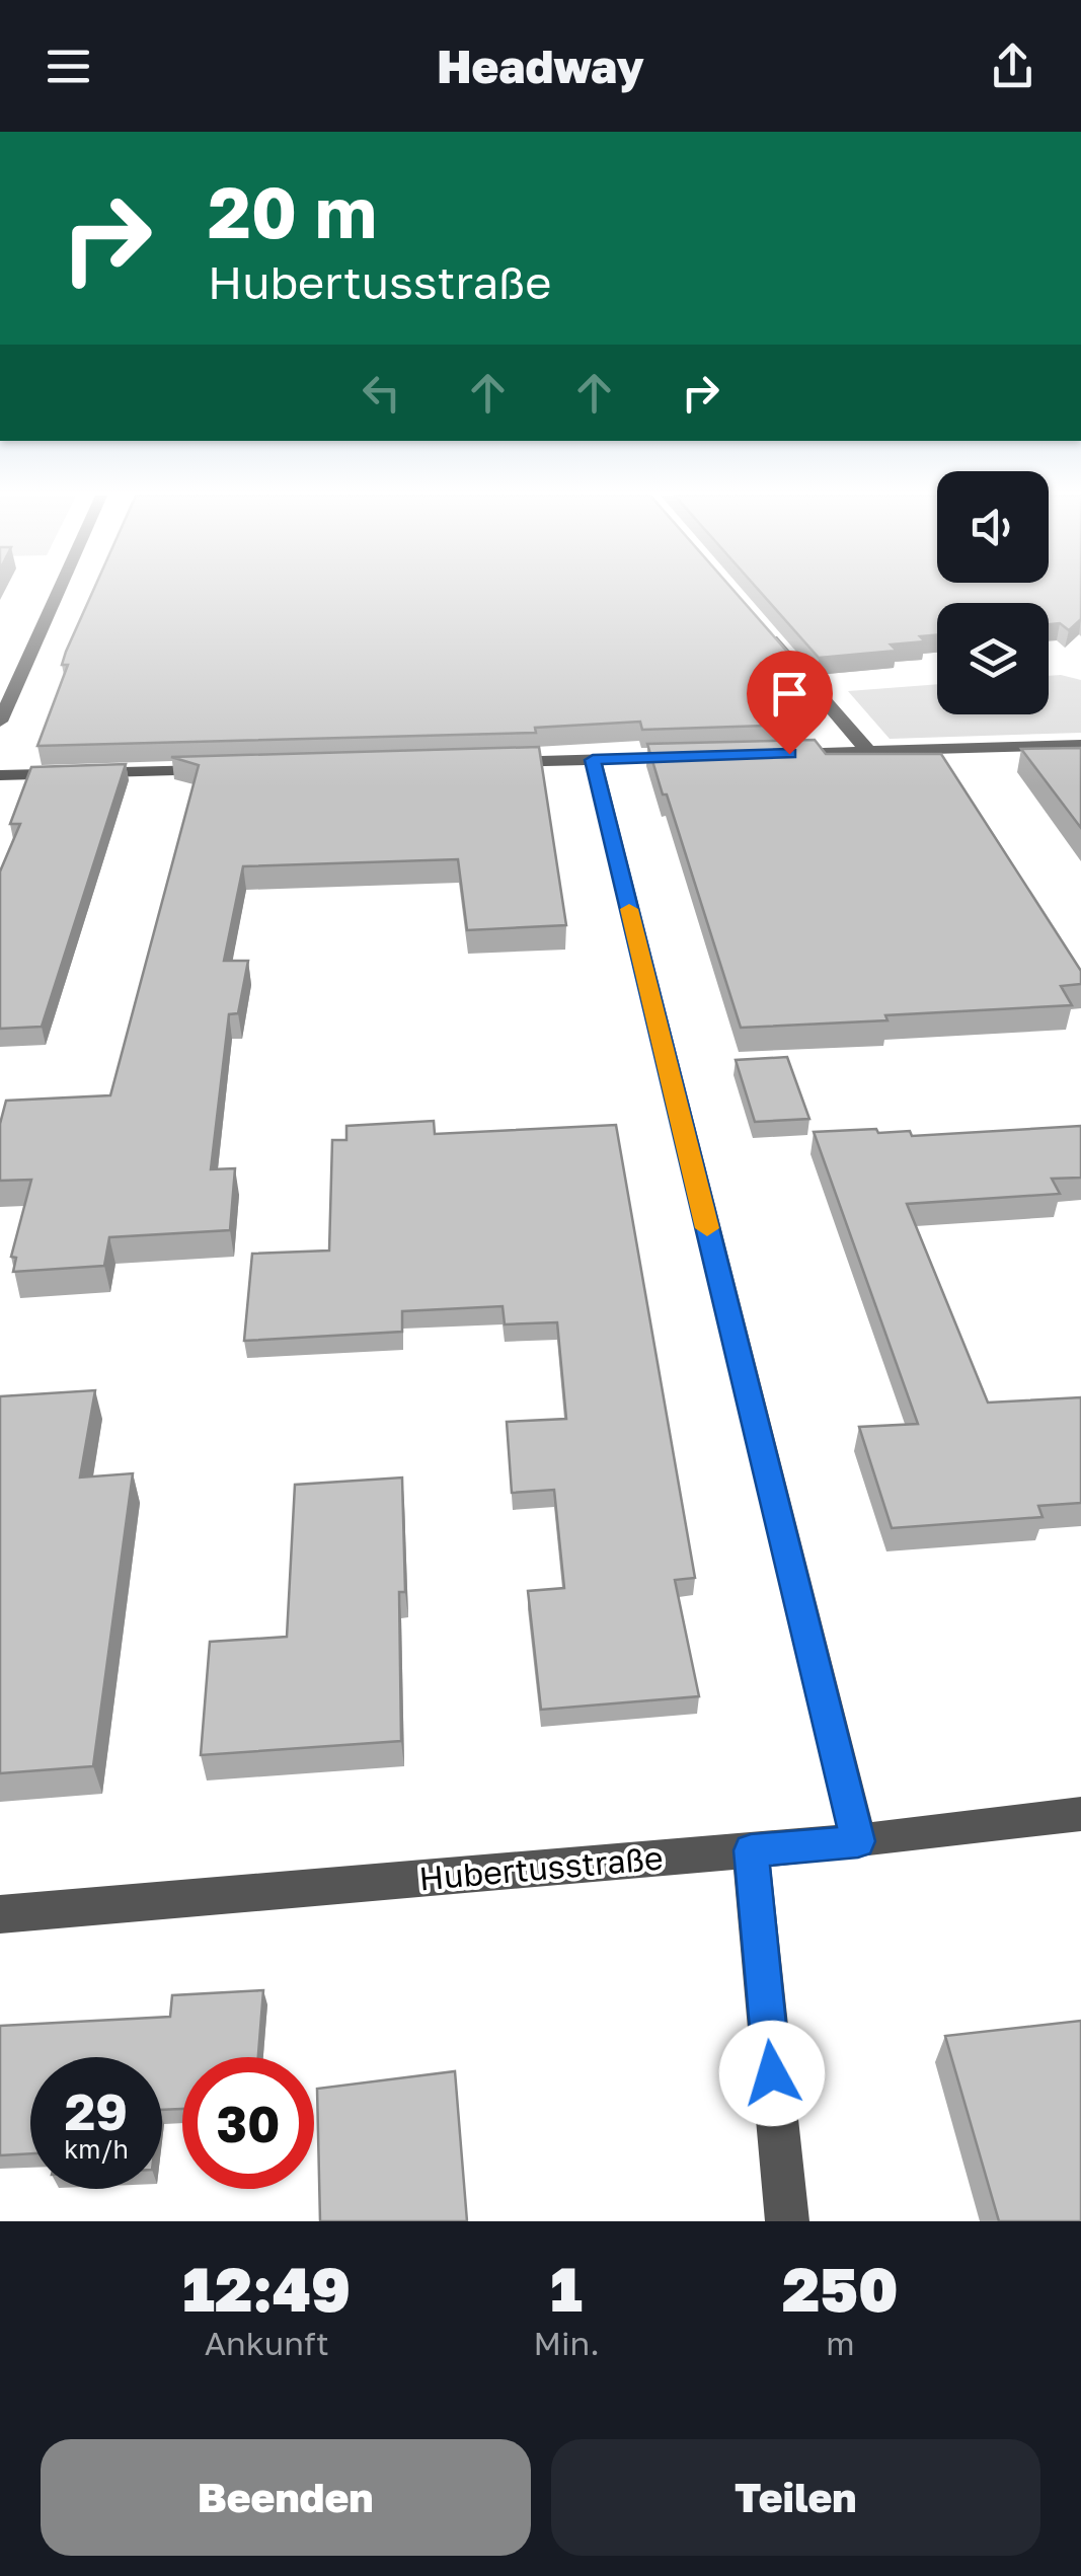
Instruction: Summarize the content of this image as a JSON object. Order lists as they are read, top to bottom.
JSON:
{
  "streets": {
    "street": ["Hubertusstraße"]
  },
  "page": {
    "header": "Headway",
    "turn": ["20 m", "Hubertusstraße"],
    "speed": "29 km/h",
    "limit": "30",
    "eta": [
      "12:49",
      "Ankunft",
      "1",
      "Min.",
      "250",
      "m"
    ],
    "buttons": ["Beenden", "Teilen"]
  }
}
